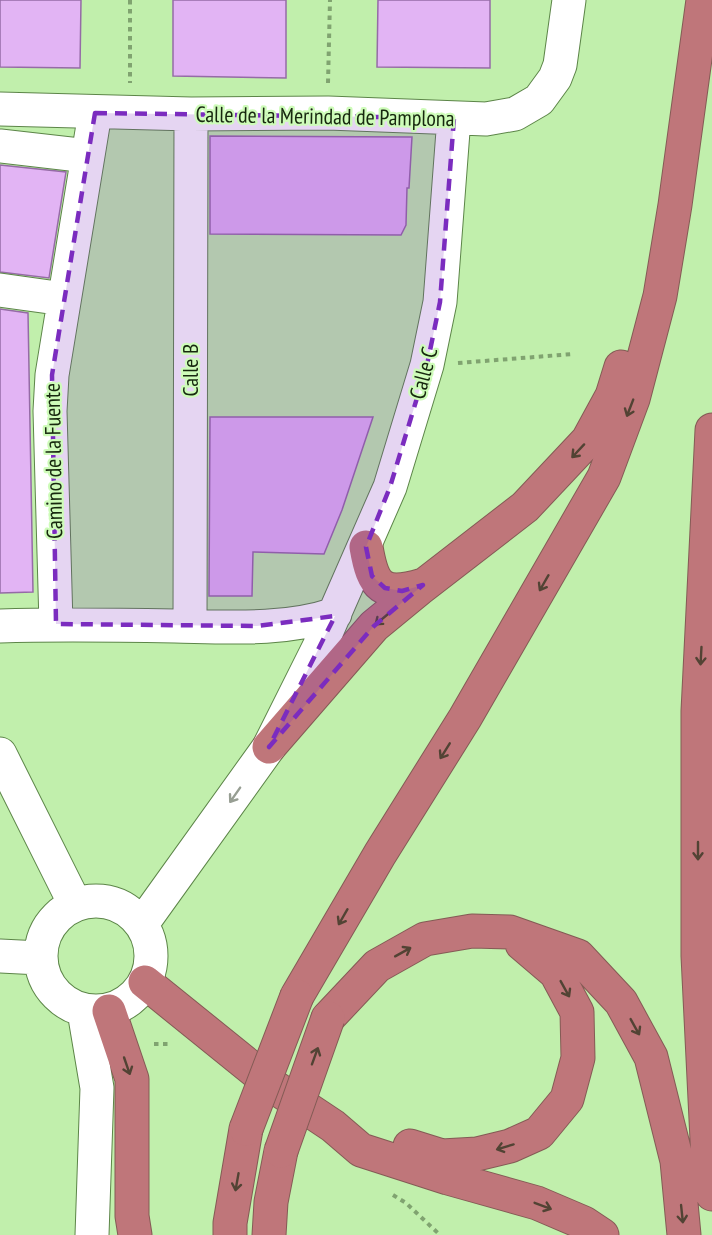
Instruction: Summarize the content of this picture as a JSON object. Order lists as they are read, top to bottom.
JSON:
{
  "streets": {
    "street": [
      "Calle de la Merindad de Pamplona",
      "Calle B",
      "Calle C",
      "Camino de la Fuente"
    ]
  },
  "crossings": [
    ["Calle de la Merindad de Pamplona", "Calle B"],
    ["Calle de la Merindad de Pamplona", "Calle C"],
    ["Calle de la Merindad de Pamplona", "Camino de la Fuente"]
  ]
}
